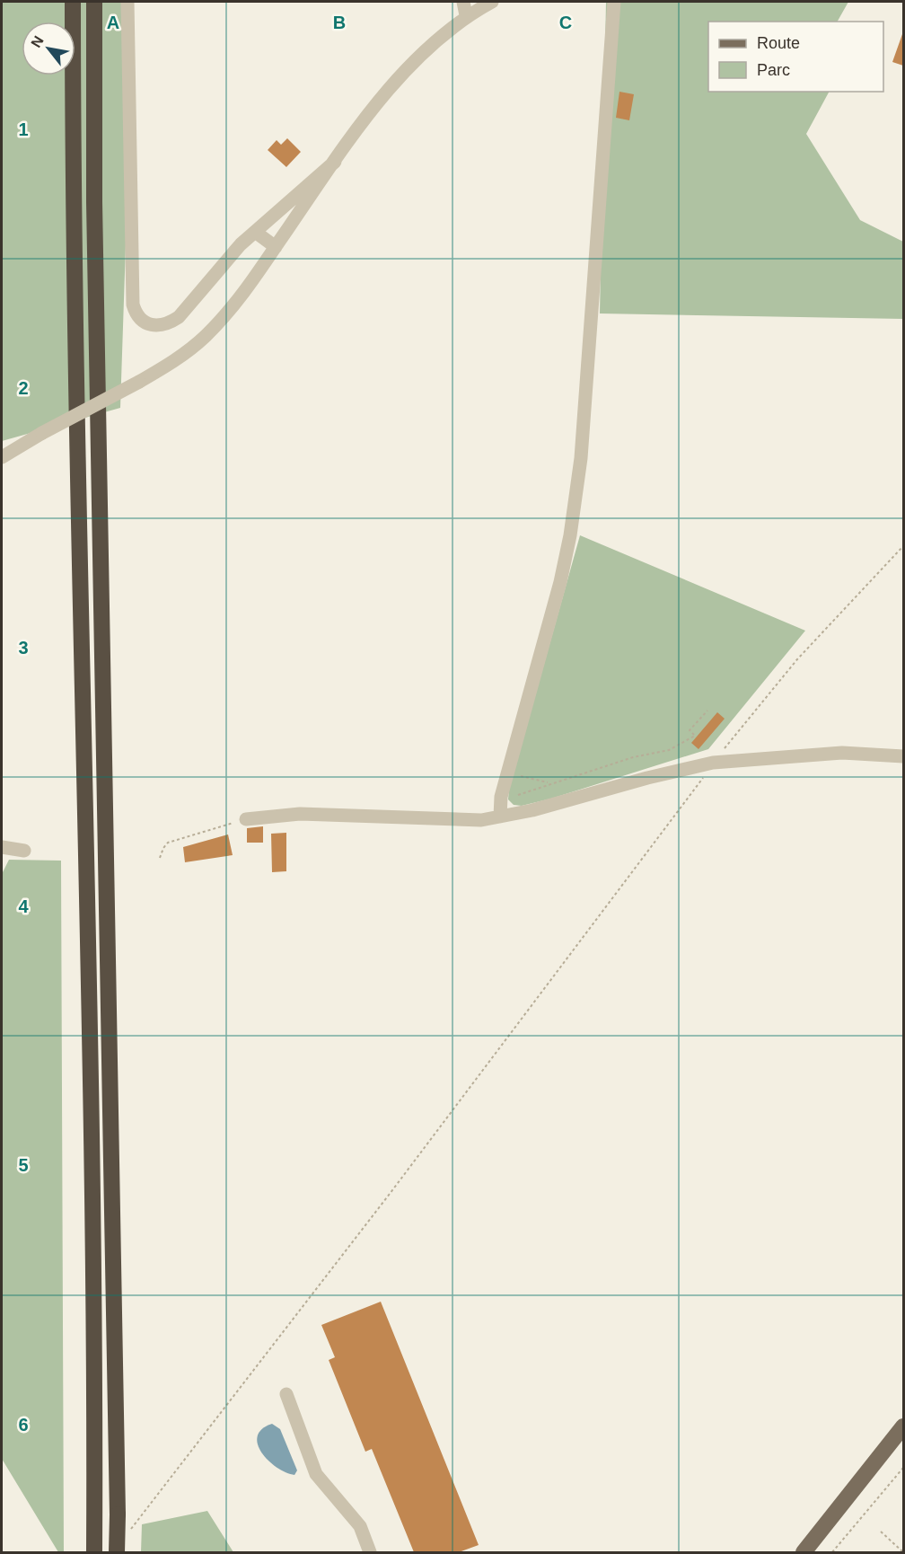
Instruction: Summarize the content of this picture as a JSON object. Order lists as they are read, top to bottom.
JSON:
{
  "legend": ["Route", "Parc"],
  "north": "top left",
  "grid": {
    "columns": ["A", "B", "C"],
    "rows": [
      "1",
      "2",
      "3",
      "4",
      "5",
      "6"
    ]
  }
}
